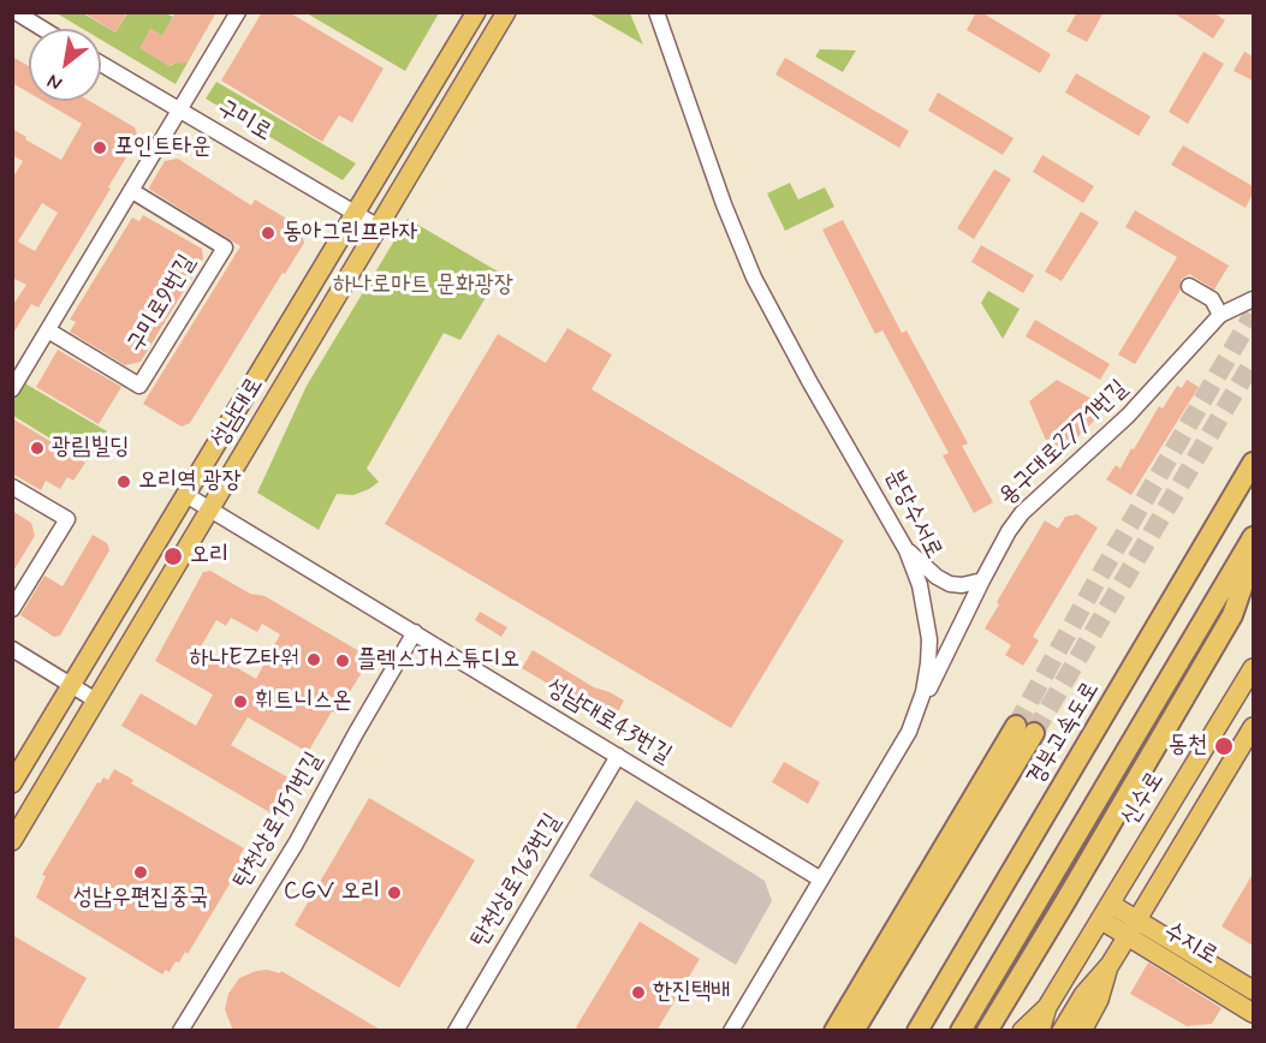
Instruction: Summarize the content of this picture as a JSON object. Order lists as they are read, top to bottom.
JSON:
{
  "streets": {
    "highway": ["경부고속도로"],
    "main road": ["성남대로", "신수로", "수지로"],
    "street": [
      "구미로",
      "구미로9번길",
      "용구대로2771번길",
      "분당수서로",
      "성남대로43번길",
      "탄천상로151번길",
      "탄천상로163번길"
    ]
  },
  "crossings": [
    ["구미로", "성남대로"],
    ["성남대로", "성남대로43번길"],
    ["용구대로2771번길", "분당수서로"],
    ["분당수서로", "성남대로43번길"],
    ["성남대로43번길", "탄천상로151번길"],
    ["성남대로43번길", "탄천상로163번길"],
    ["신수로", "수지로"]
  ],
  "parks": ["하나로마트 문화광장"],
  "places": [
    "포인트타운",
    "동아그린프라자",
    "광림빌딩",
    "오리역 광장",
    "오리",
    "하나EZ타워",
    "플렉스JH스튜디오",
    "휘트니스온",
    "동천",
    "성남우편집중국",
    "CGV 오리",
    "한진택배"
  ],
  "north": "bottom left"
}
